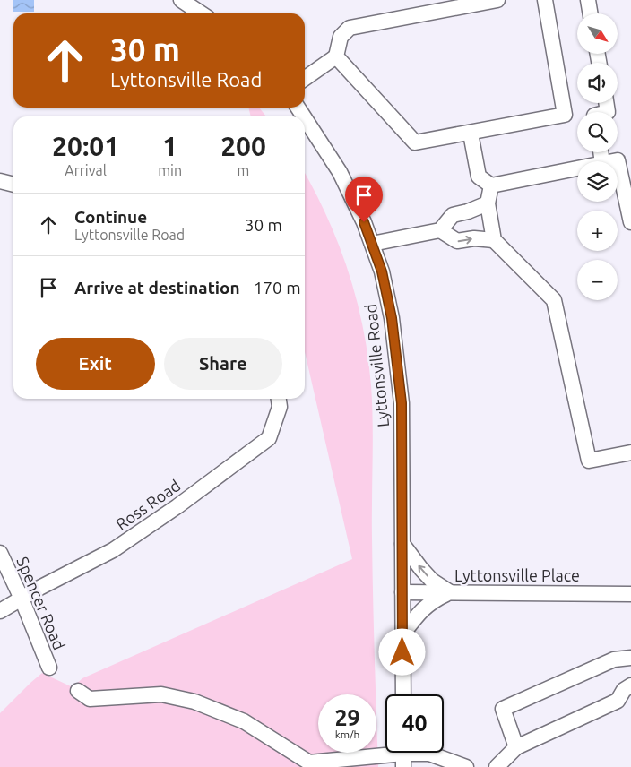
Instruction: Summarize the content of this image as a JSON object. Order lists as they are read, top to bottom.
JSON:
{
  "streets": {
    "street": [
      "Lyttonsville Road",
      "Ross Road",
      "Lyttonsville Place",
      "Spencer Road"
    ]
  },
  "crossings": [
    ["Lyttonsville Road", "Lyttonsville Place"],
    ["Ross Road", "Spencer Road"]
  ],
  "north": "bottom right",
  "page": {
    "map_buttons": ["+", "−"],
    "turn": ["30 m", "Lyttonsville Road"],
    "eta": [
      "20:01",
      "Arrival",
      "1",
      "min",
      "200",
      "m"
    ],
    "list": [
      {
        "name": "Continue",
        "note": "Lyttonsville Road",
        "value": "30 m"
      },
      {
        "name": "Arrive at destination",
        "value": "170 m"
      }
    ],
    "buttons": ["Exit", "Share"],
    "speed": "29 km/h",
    "limit": "40"
  }
}
